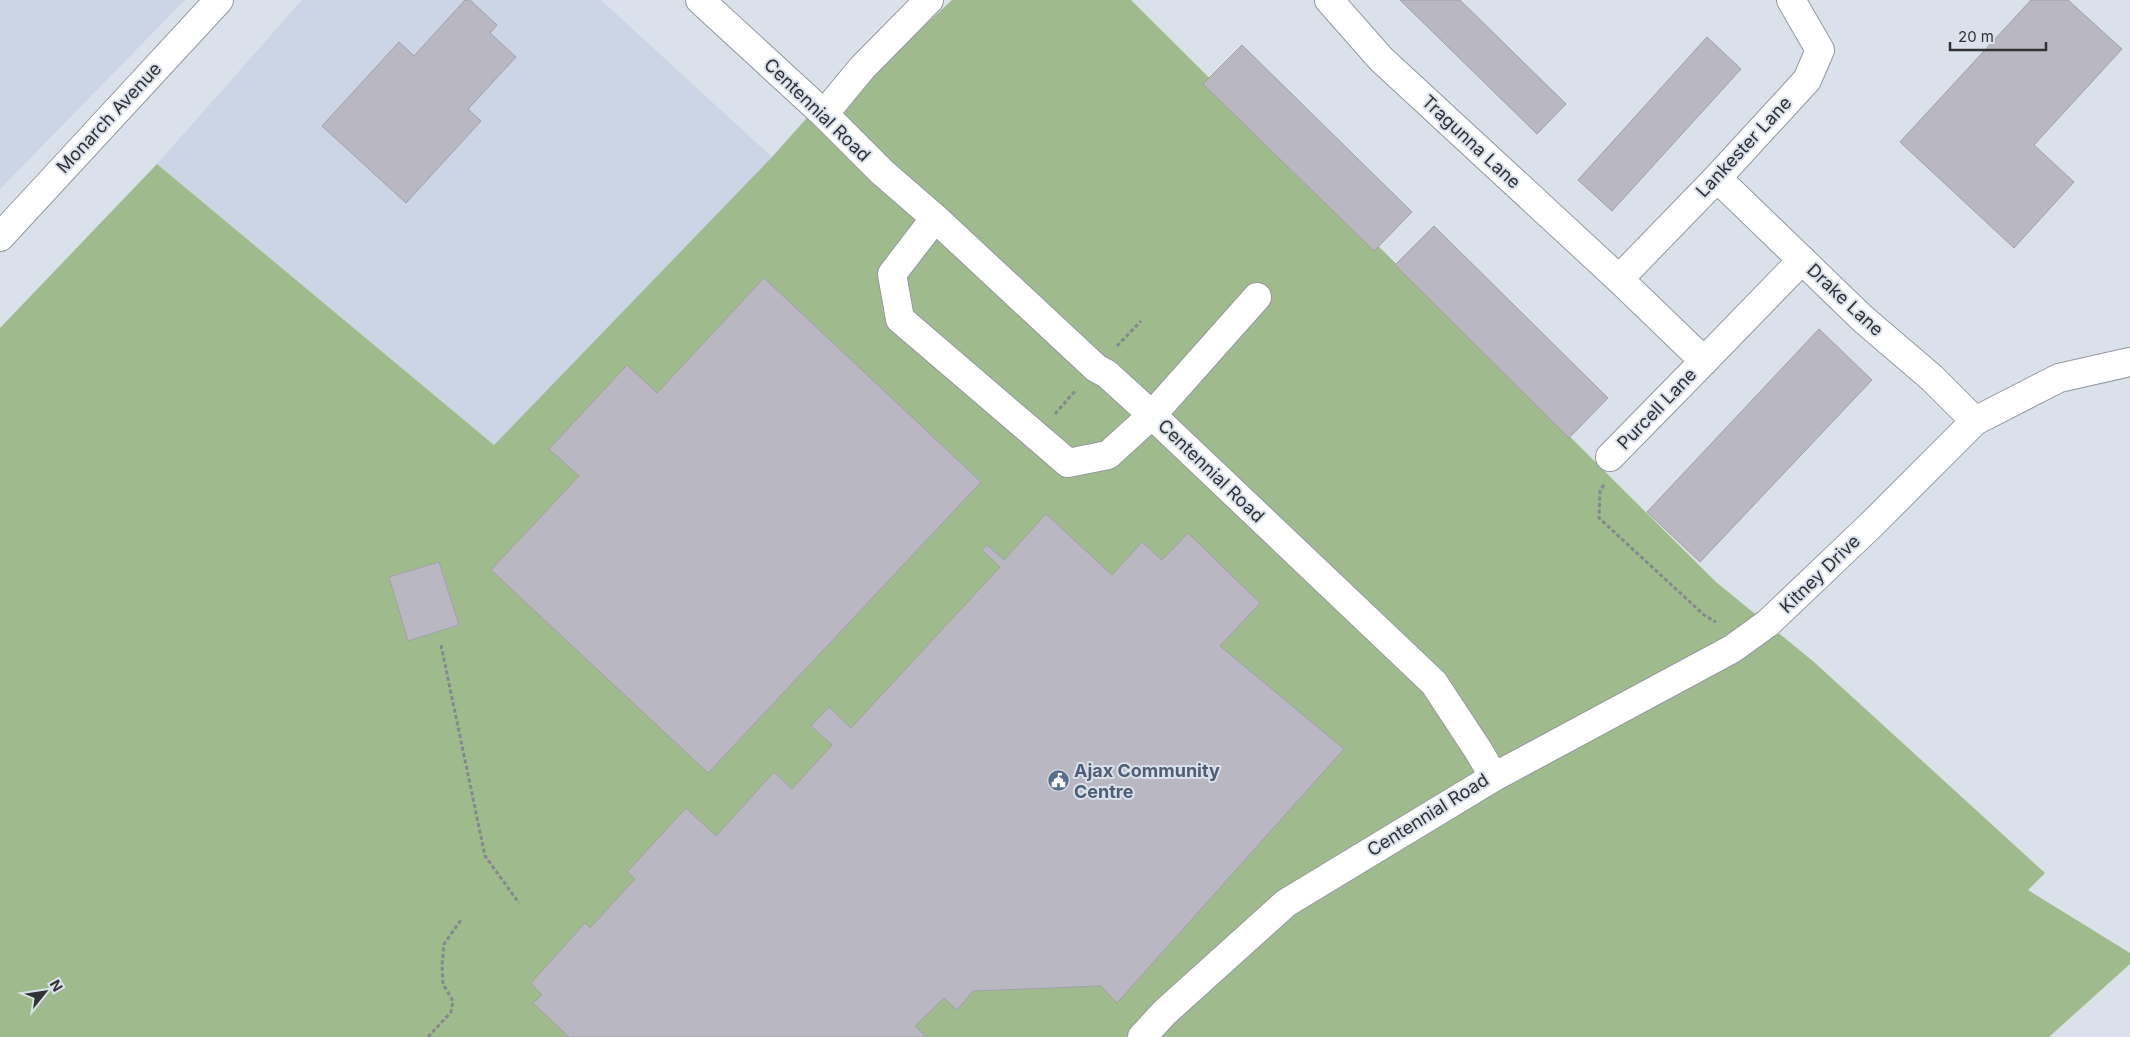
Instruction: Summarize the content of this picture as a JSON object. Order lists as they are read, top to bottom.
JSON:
{
  "streets": {
    "street": [
      "Centennial Road",
      "Monarch Avenue",
      "Tragunna Lane",
      "Lankester Lane",
      "Drake Lane",
      "Purcell Lane",
      "Kitney Drive"
    ]
  },
  "crossings": [
    ["Centennial Road", "Kitney Drive"],
    ["Tragunna Lane", "Lankester Lane"],
    ["Tragunna Lane", "Purcell Lane"],
    ["Lankester Lane", "Drake Lane"],
    ["Lankester Lane", "Purcell Lane"],
    ["Drake Lane", "Purcell Lane"],
    ["Drake Lane", "Kitney Drive"]
  ],
  "places": {
    "public building": ["Ajax Community Centre"]
  },
  "scale_bar": "20 m",
  "north": "top right"
}
